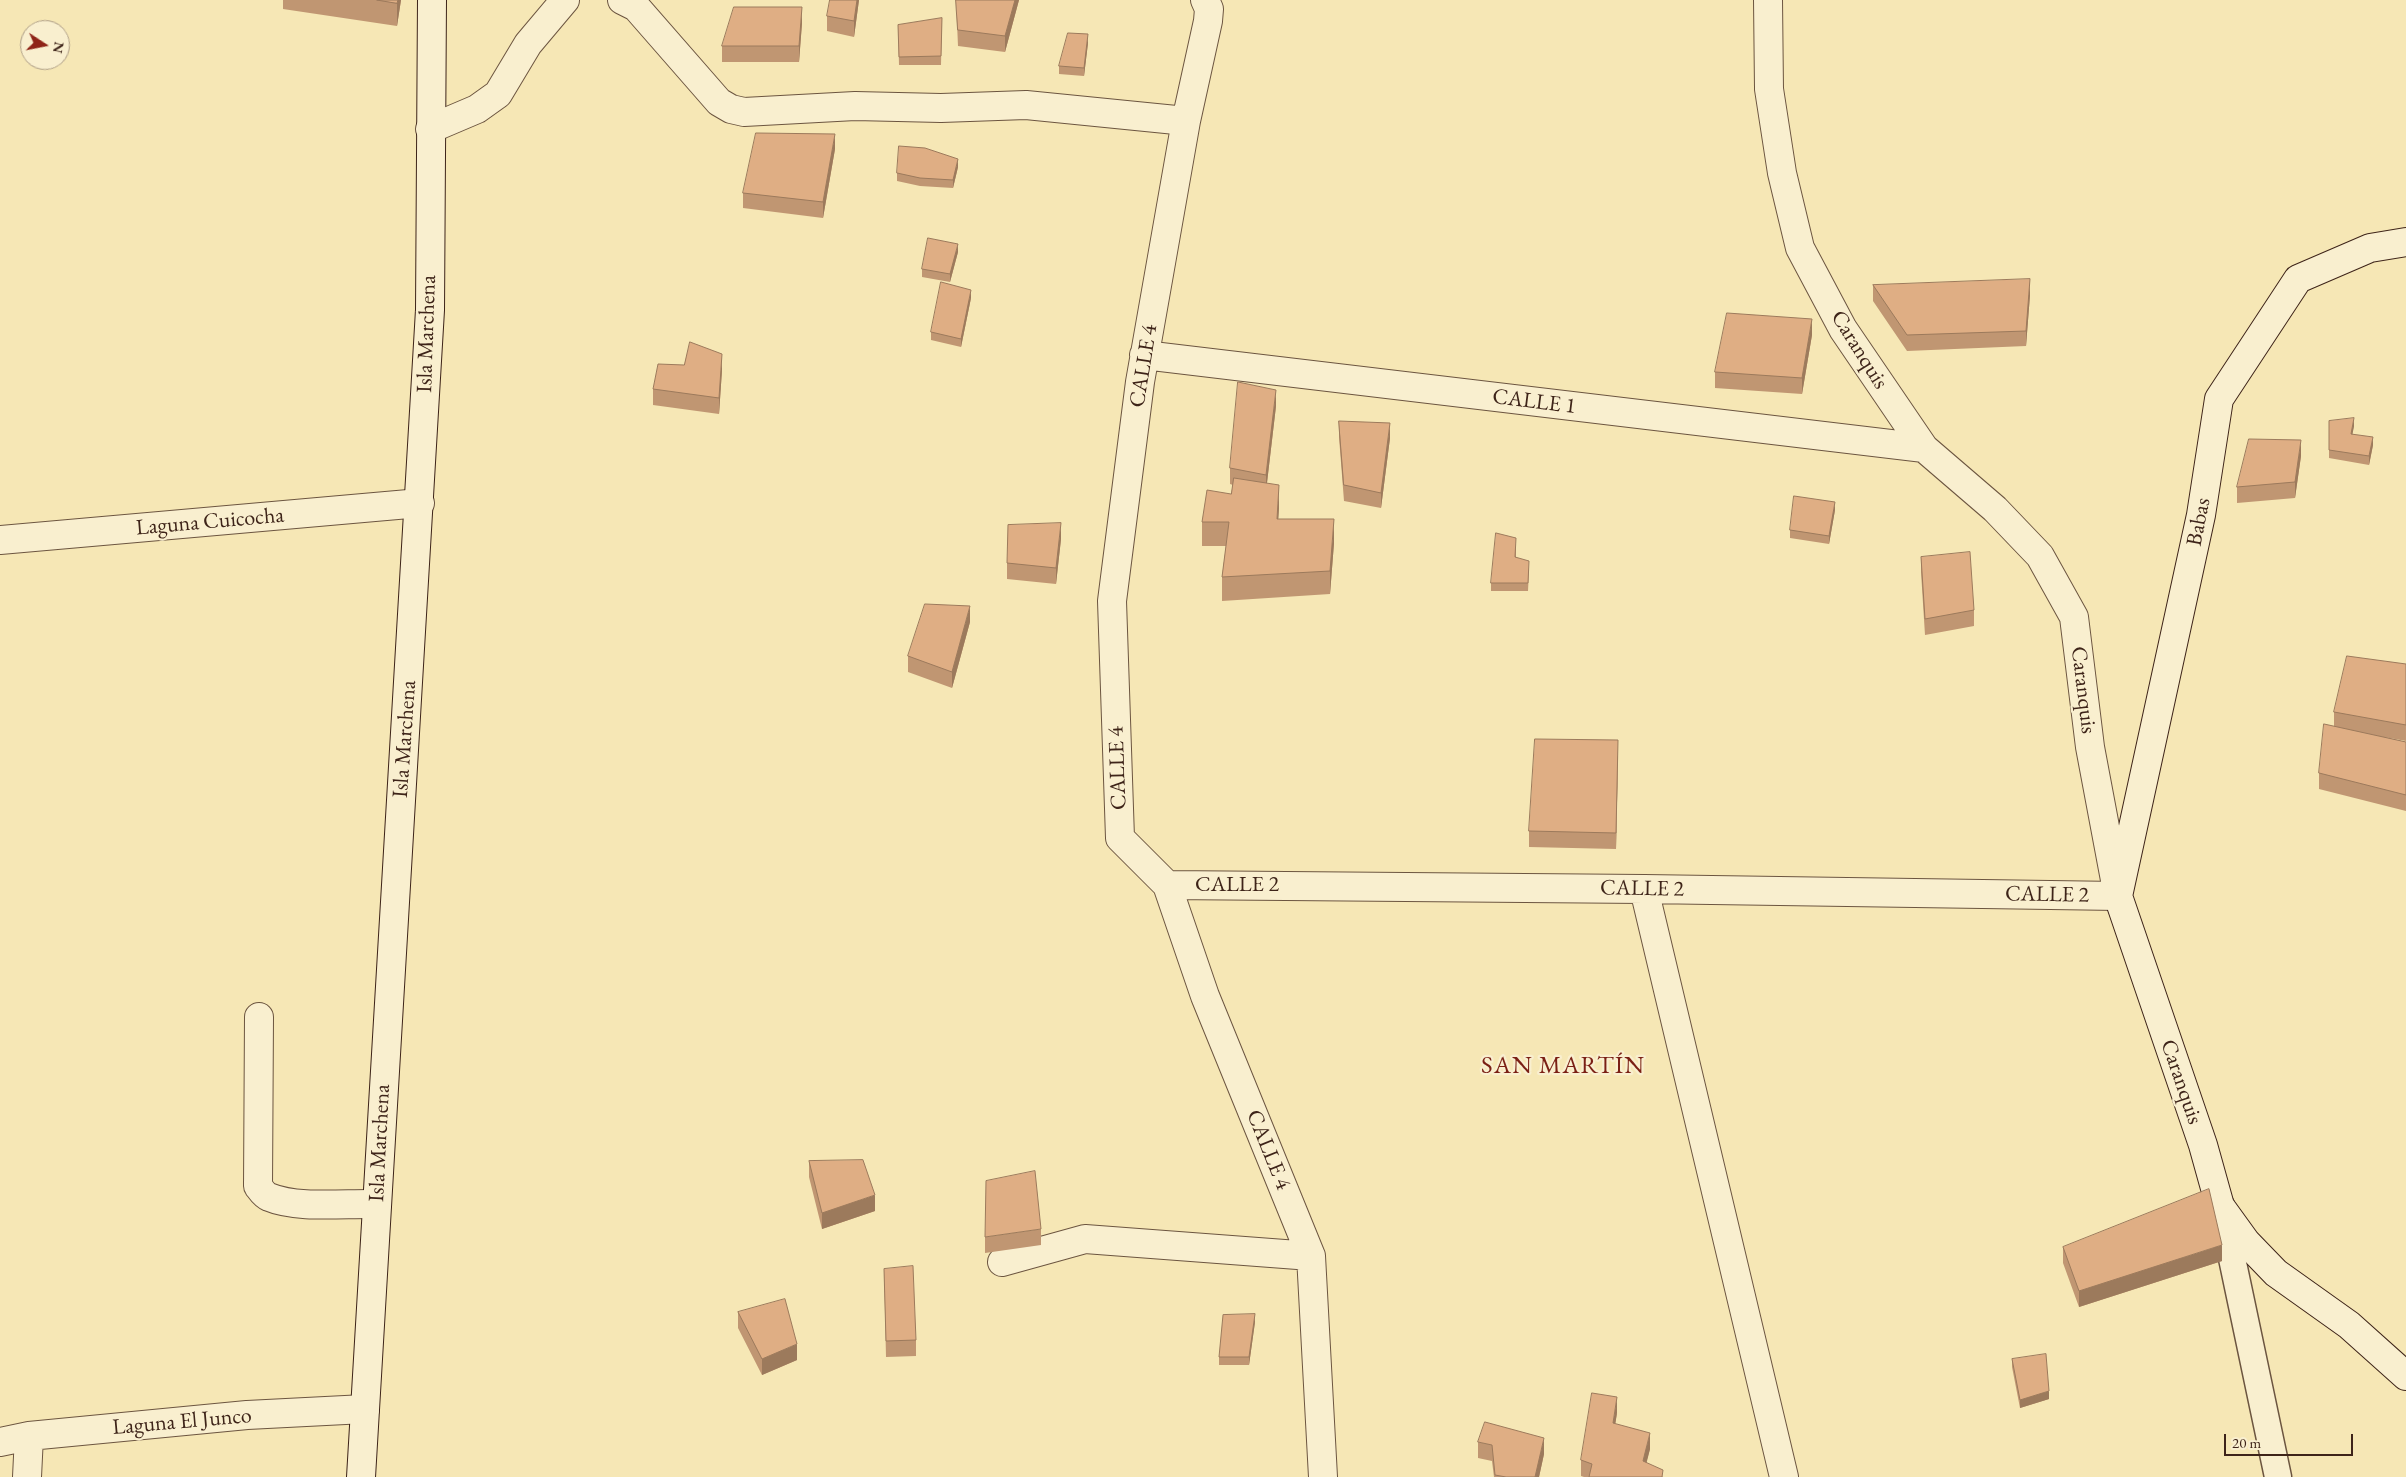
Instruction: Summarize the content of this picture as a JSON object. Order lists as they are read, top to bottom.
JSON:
{
  "streets": {
    "street": [
      "Isla Marchena",
      "Caranquis",
      "CALLE 4",
      "CALLE 1",
      "Laguna Cuicocha",
      "Babas",
      "CALLE 2",
      "Laguna El Junco"
    ]
  },
  "crossings": [
    ["Isla Marchena", "Laguna Cuicocha"],
    ["Isla Marchena", "Laguna El Junco"],
    ["Caranquis", "CALLE 1"],
    ["Caranquis", "Babas"],
    ["Caranquis", "CALLE 2"],
    ["CALLE 4", "CALLE 1"],
    ["CALLE 4", "CALLE 2"],
    ["Babas", "CALLE 2"]
  ],
  "districts": ["SAN MARTÍN"],
  "scale_bar": "20 m",
  "north": "right"
}
